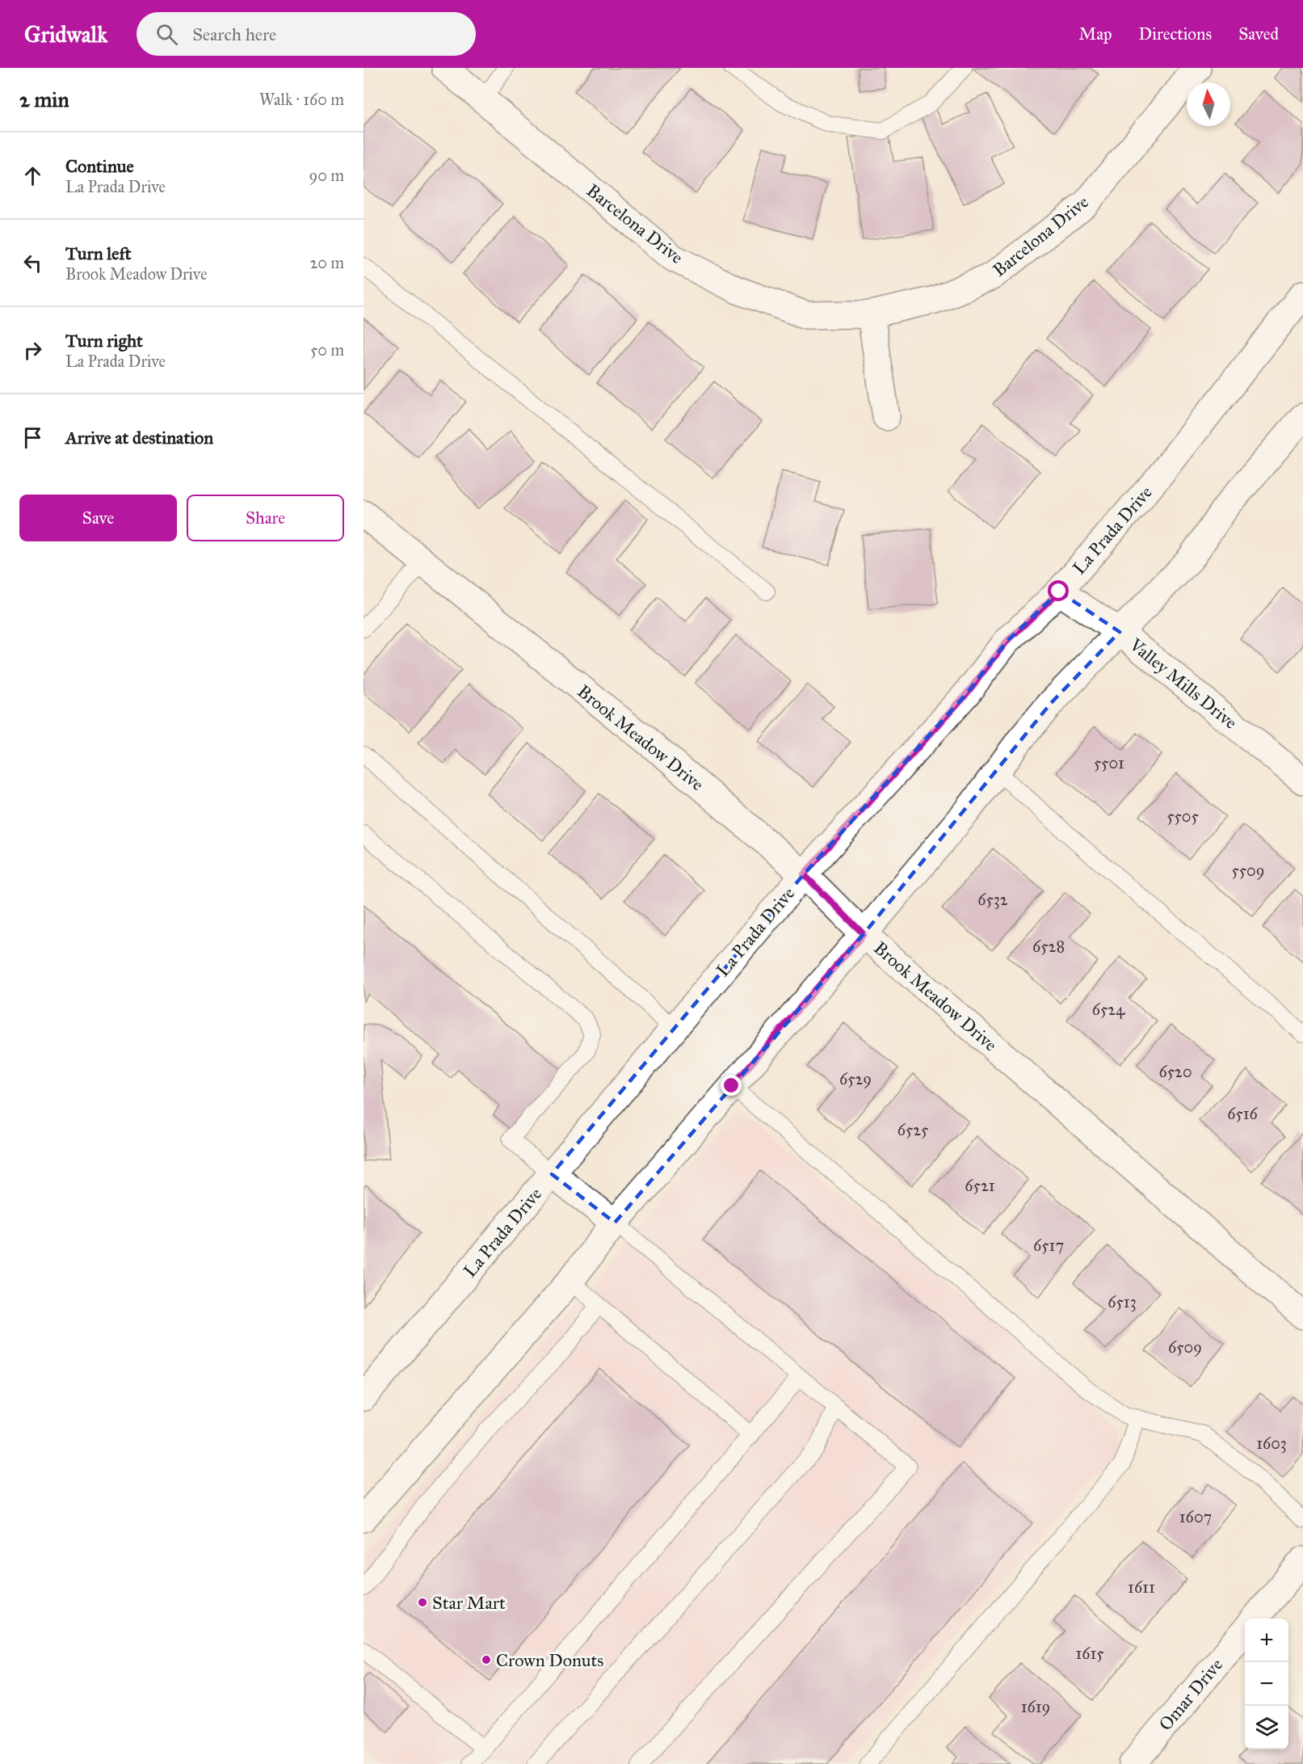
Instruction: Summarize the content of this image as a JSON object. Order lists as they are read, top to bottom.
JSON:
{
  "streets": {
    "main road": [
      "Barcelona Drive",
      "La Prada Drive",
      "Valley Mills Drive",
      "Brook Meadow Drive",
      "Omar Drive"
    ]
  },
  "crossings": [
    ["La Prada Drive", "Valley Mills Drive"],
    ["La Prada Drive", "Brook Meadow Drive"]
  ],
  "places": ["Star Mart", "Crown Donuts"],
  "house_numbers": [
    "5501",
    "5505",
    "5509",
    "6532",
    "6528",
    "6524",
    "6520",
    "6529",
    "6516",
    "6525",
    "6521",
    "6517",
    "6513",
    "6509",
    "1603",
    "1607",
    "1611",
    "1615",
    "1619"
  ],
  "north": "top",
  "page": {
    "header": "Gridwalk",
    "search": "Search here",
    "nav": ["Map", "Directions", "Saved"],
    "heading": ["2 min", "Walk · 160 m"],
    "list": [
      ["Continue", "La Prada Drive", "90 m"],
      ["Turn left", "Brook Meadow Drive", "20 m"],
      ["Turn right", "La Prada Drive", "50 m"],
      "Arrive at destination"
    ],
    "buttons": ["Save", "Share"],
    "map_buttons": ["+", "−"]
  }
}
